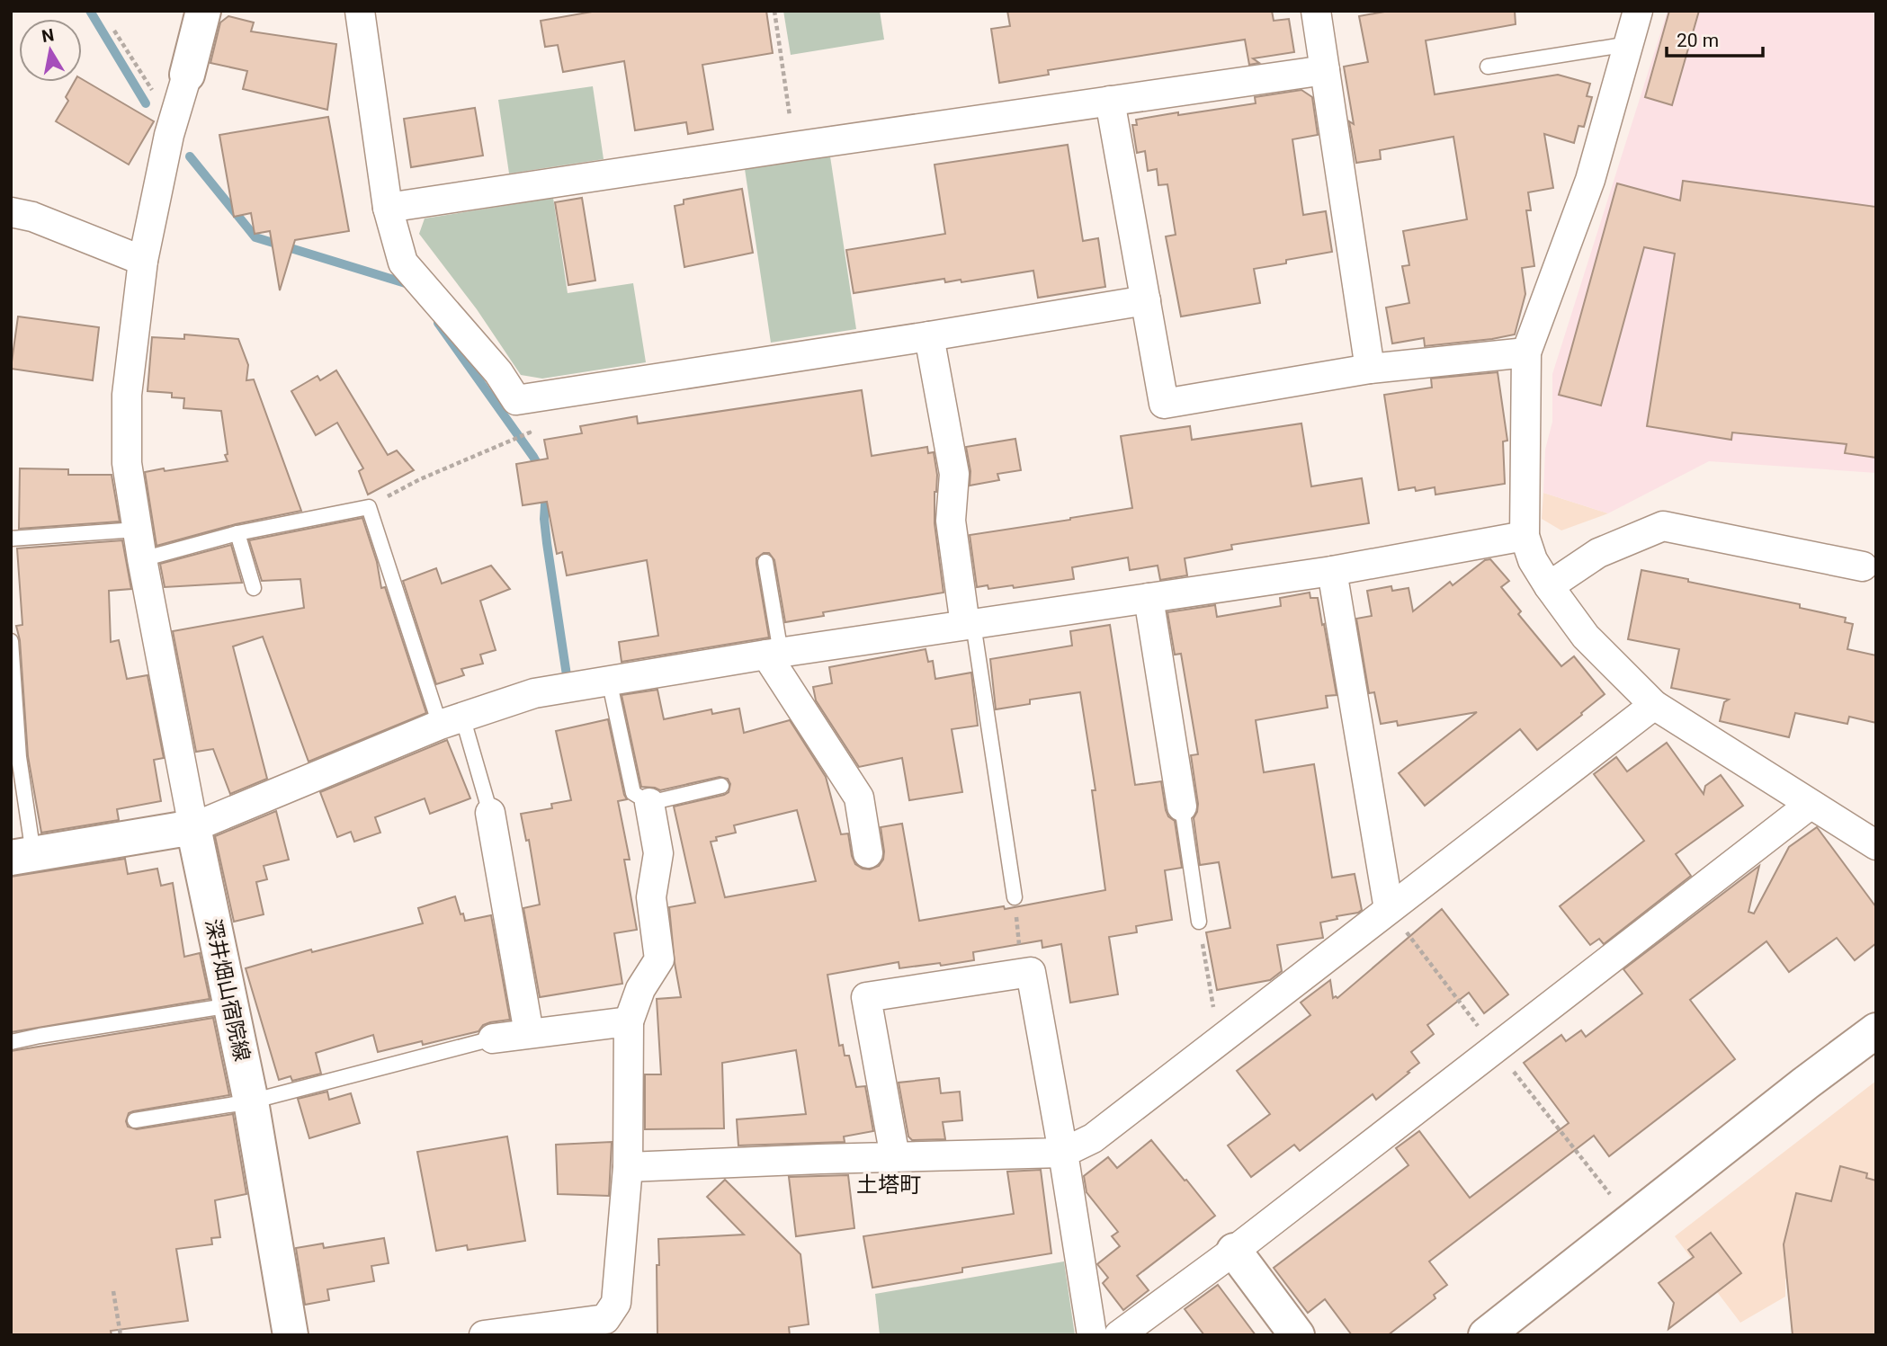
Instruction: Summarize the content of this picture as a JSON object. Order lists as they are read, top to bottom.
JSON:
{
  "streets": {
    "main road": ["深井畑山宿院線"]
  },
  "districts": ["土塔町"],
  "scale_bar": "20 m",
  "north": "top"
}
